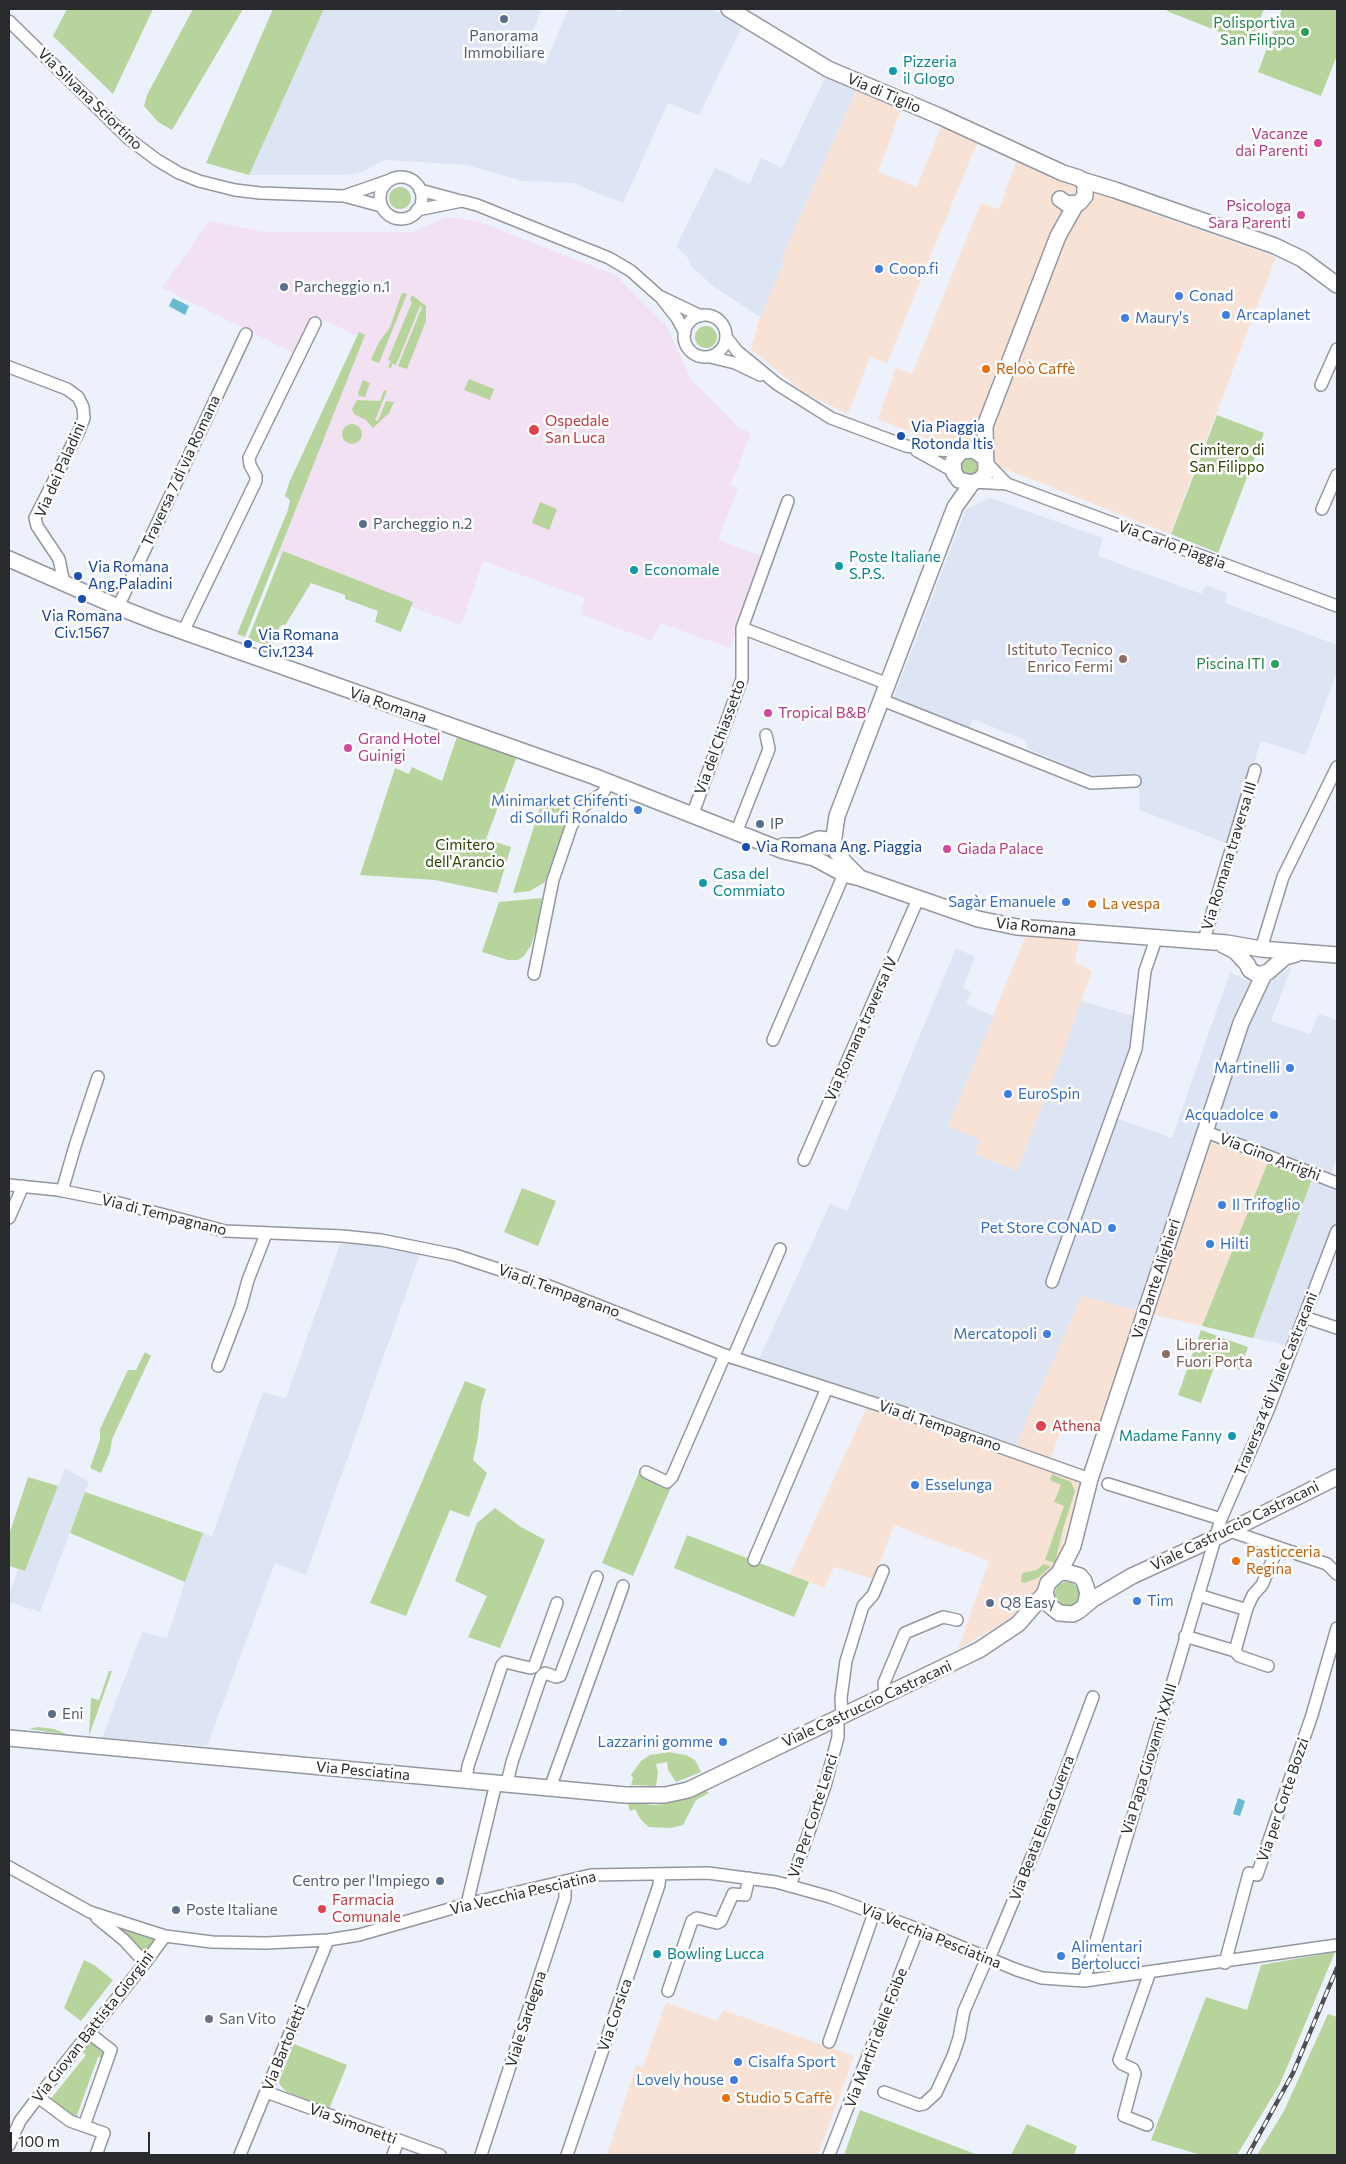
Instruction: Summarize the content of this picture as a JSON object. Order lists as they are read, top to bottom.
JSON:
{
  "streets": {
    "main road": [
      "Via di Tiglio",
      "Via Romana",
      "Via Dante Alighieri",
      "Viale Castruccio Castracani",
      "Via Pesciatina"
    ],
    "street": [
      "Via Silvana Sciortino",
      "Via dei Paladini",
      "Traversa 7 di via Romana",
      "Via Carlo Piaggia",
      "Via del Chiassetto",
      "Via Romana traversa III",
      "Via Romana traversa IV",
      "Via Gino Arrighi",
      "Via di Tempagnano",
      "Traversa 4 di Viale Castracani",
      "Via Papa Giovanni XXIII",
      "Via per Corte Bozzi",
      "Via Per Corte Lenci",
      "Via Beata Elena Guerra",
      "Via Vecchia Pesciatina",
      "Via Corsica",
      "Viale Sardegna",
      "Via Giovan Battista Giorgini",
      "Via Martiri delle Foibe",
      "Via Bartoletti",
      "Via Simonetti"
    ]
  },
  "crossings": [
    ["Via dei Paladini", "Via Romana"],
    ["Traversa 7 di via Romana", "Via Romana"],
    ["Via Romana", "Via del Chiassetto"],
    ["Via Romana", "Via Romana traversa III"],
    ["Via Romana", "Via Romana traversa IV"],
    ["Via Romana", "Via Dante Alighieri"],
    ["Via Gino Arrighi", "Via Dante Alighieri"],
    ["Via di Tempagnano", "Via Dante Alighieri"],
    ["Via Dante Alighieri", "Viale Castruccio Castracani"],
    ["Traversa 4 di Viale Castracani", "Viale Castruccio Castracani"],
    ["Viale Castruccio Castracani", "Via Papa Giovanni XXIII"],
    ["Viale Castruccio Castracani", "Via Pesciatina"],
    ["Viale Castruccio Castracani", "Via Per Corte Lenci"],
    ["Via Papa Giovanni XXIII", "Via Vecchia Pesciatina"],
    ["Via per Corte Bozzi", "Via Vecchia Pesciatina"],
    ["Via Per Corte Lenci", "Via Vecchia Pesciatina"],
    ["Via Beata Elena Guerra", "Via Vecchia Pesciatina"],
    ["Via Vecchia Pesciatina", "Via Corsica"],
    ["Via Vecchia Pesciatina", "Viale Sardegna"],
    ["Via Vecchia Pesciatina", "Via Giovan Battista Giorgini"],
    ["Via Vecchia Pesciatina", "Via Martiri delle Foibe"],
    ["Via Vecchia Pesciatina", "Via Bartoletti"],
    ["Via Bartoletti", "Via Simonetti"]
  ],
  "parks": ["Cimitero di San Filippo", "Cimitero dell'Arancio"],
  "places": [
    "Panorama Immobiliare",
    "Polisportiva San Filippo",
    "Pizzeria il GIogo",
    "Vacanze dai Parenti",
    "Psicologa Sara Parenti",
    "Coop.fi",
    "Parcheggio n.1",
    "Conad",
    "Arcaplanet",
    "Maury's",
    "Reloò Caffè",
    "Ospedale San Luca",
    "Via Piaggia Rotonda Itis",
    "Parcheggio n.2",
    "Poste Italiane S.P.S.",
    "Economale",
    "Via Romana Ang.Paladini",
    "Via Romana Civ.1567",
    "Via Romana Civ.1234",
    "Istituto Tecnico Enrico Fermi",
    "Piscina ITI",
    "Tropical B&B",
    "Grand Hotel Guinigi",
    "Minimarket Chifenti di Sollufi Ronaldo",
    "IP",
    "Via Romana Ang. Piaggia",
    "Giada Palace",
    "Casa del Commiato",
    "Sagàr Emanuele",
    "La vespa",
    "Martinelli",
    "EuroSpin",
    "Acquadolce",
    "Il Trifoglio",
    "Pet Store CONAD",
    "Hilti",
    "Mercatopoli",
    "Libreria Fuori Porta",
    "Athena",
    "Madame Fanny",
    "Esselunga",
    "Pasticceria Regina",
    "Tim",
    "Q8 Easy",
    "Eni",
    "Lazzarini gomme",
    "Centro per l'Impiego",
    "Farmacia Comunale",
    "Poste Italiane",
    "Bowling Lucca",
    "Alimentari Bertolucci",
    "San Vito",
    "Cisalfa Sport",
    "Lovely house",
    "Studio 5 Caffè"
  ],
  "scale_bar": "100 m"
}
